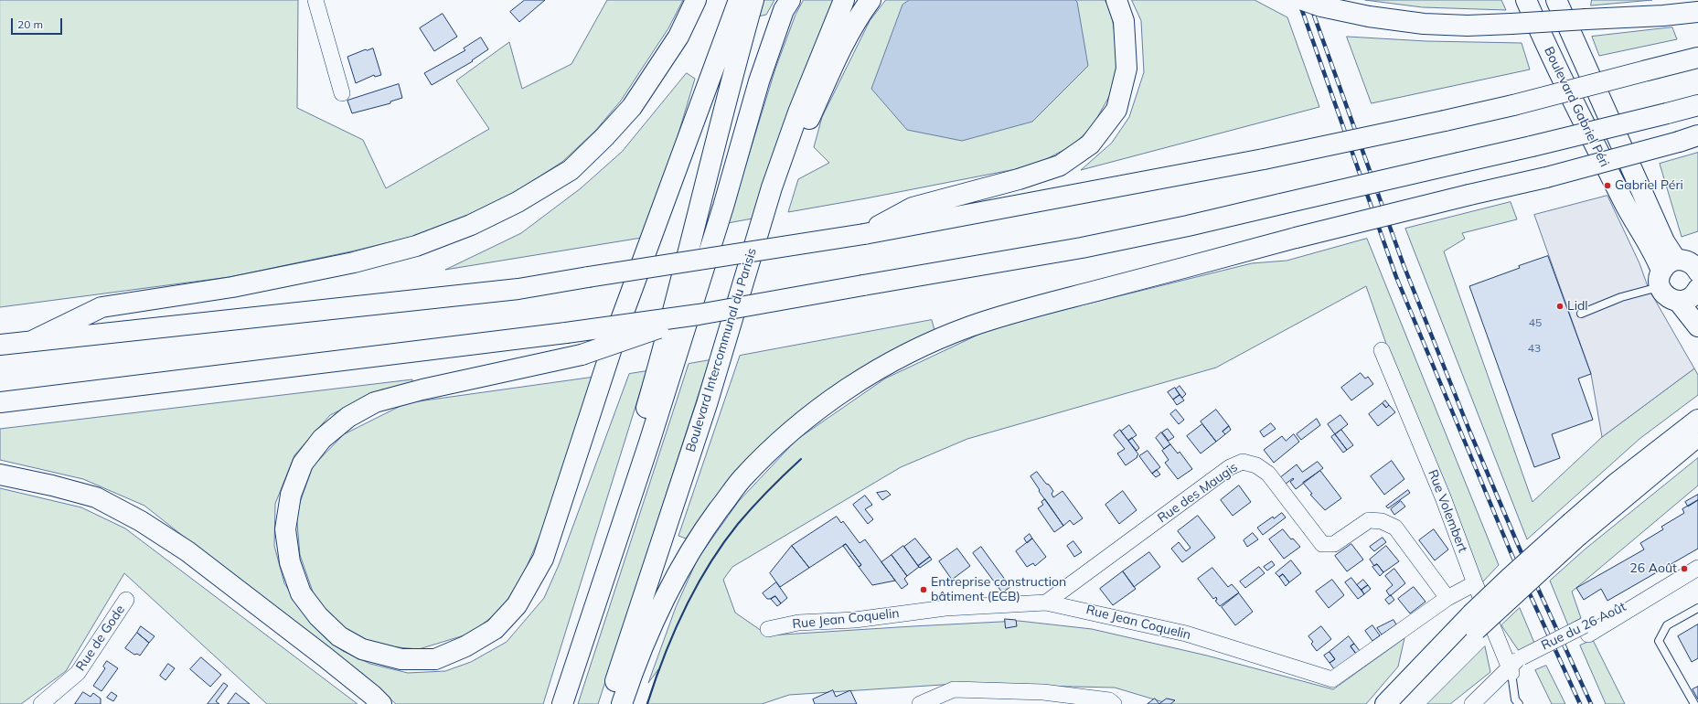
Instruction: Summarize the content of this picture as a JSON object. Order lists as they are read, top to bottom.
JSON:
{
  "streets": {
    "main road": ["Boulevard Gabriel Péri", "Boulevard Intercommunal du Parisis"],
    "street": [
      "Rue des Maugis",
      "Rue Volembert",
      "Rue Jean Coquelin",
      "Rue du 26 Août",
      "Rue de Gode"
    ]
  },
  "crossings": [
    ["Rue des Maugis", "Rue Jean Coquelin"],
    ["Rue Volembert", "Rue Jean Coquelin"],
    ["Rue Volembert", "Rue du 26 Août"]
  ],
  "places": [
    "Gabriel Péri",
    "Lidl",
    "26 Août",
    "Entreprise construction bâtiment (ECB)"
  ],
  "house_numbers": ["45", "43"],
  "scale_bar": "20 m"
}
